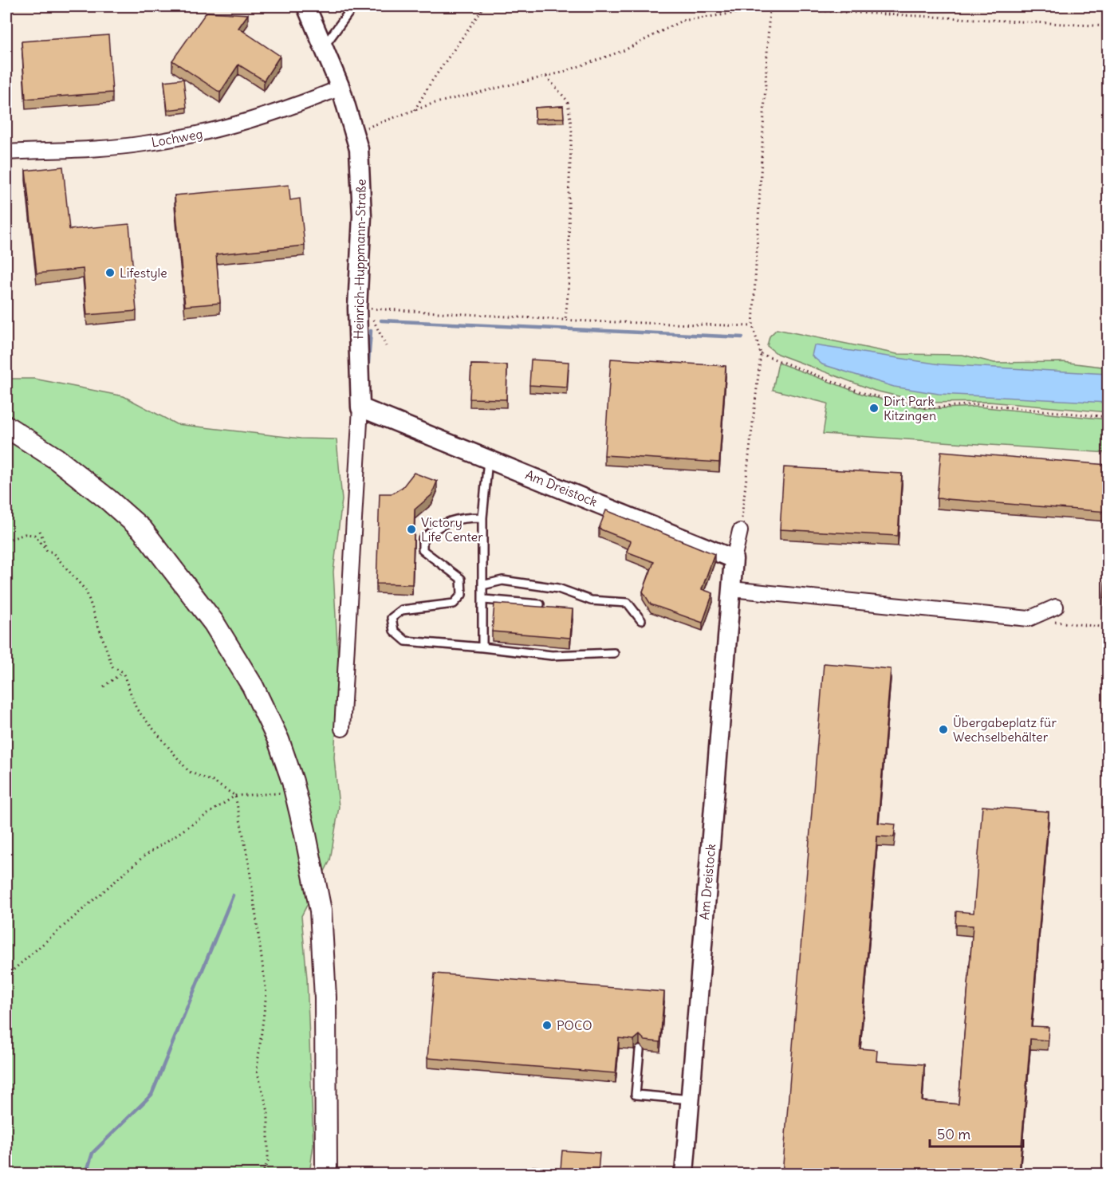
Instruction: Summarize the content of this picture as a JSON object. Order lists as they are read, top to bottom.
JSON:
{
  "streets": {
    "street": ["Lochweg", "Heinrich-Huppmann-Straße", "Am Dreistock"]
  },
  "crossings": [
    ["Lochweg", "Heinrich-Huppmann-Straße"],
    ["Heinrich-Huppmann-Straße", "Am Dreistock"]
  ],
  "places": [
    "Lifestyle",
    "Dirt Park Kitzingen",
    "Victory Life Center",
    "Übergabeplatz für Wechselbehälter",
    "POCO"
  ],
  "scale_bar": "50 m"
}
